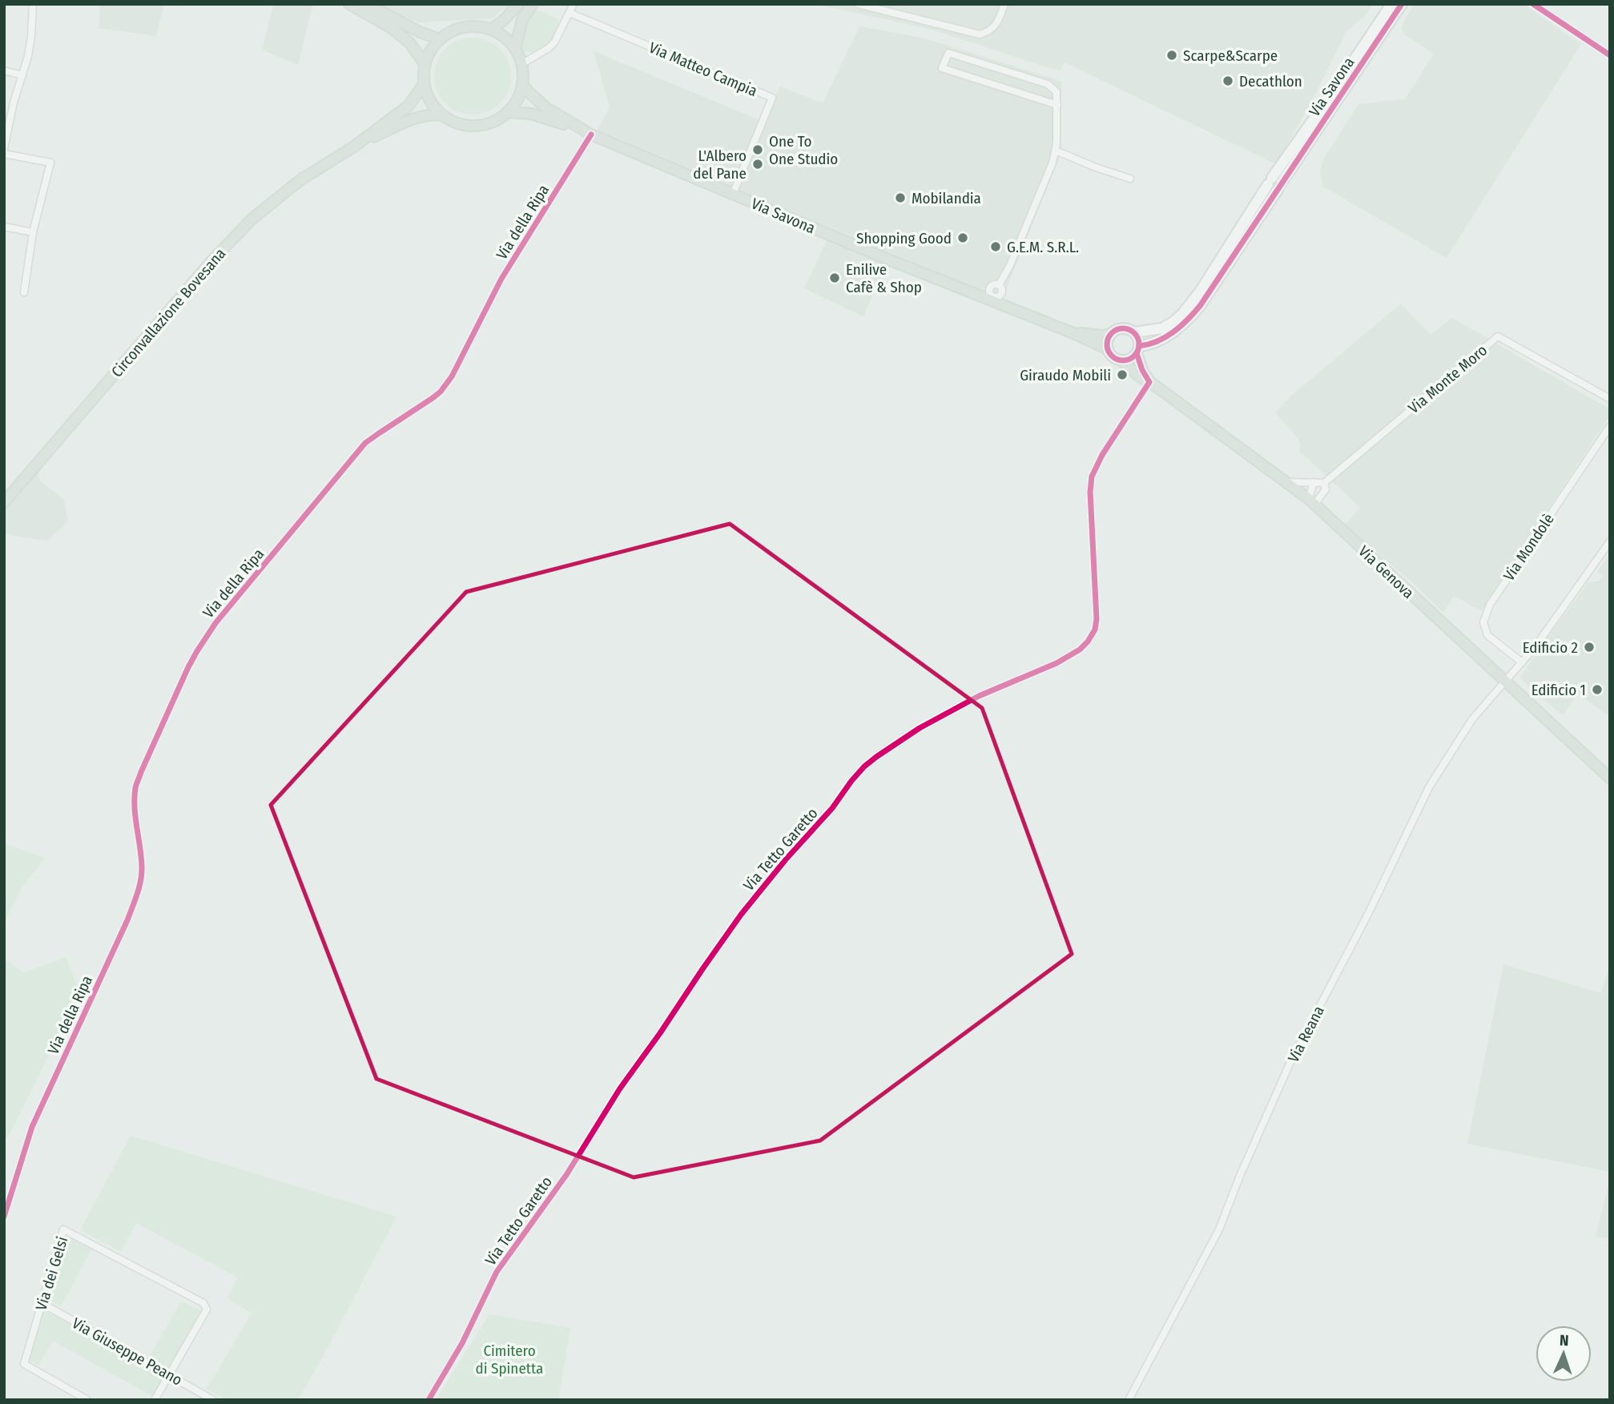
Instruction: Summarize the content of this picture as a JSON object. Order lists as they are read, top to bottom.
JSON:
{
  "streets": {
    "main road": ["Via Savona", "Circonvallazione Bovesana", "Via Genova"],
    "street": [
      "Via Matteo Campia",
      "Via della Ripa",
      "Via Monte Moro",
      "Via Mondolè",
      "Via Tetto Garetto",
      "Via Reana",
      "Via dei Gelsi",
      "Via Giuseppe Peano"
    ]
  },
  "crossings": [
    ["Via Matteo Campia", "Via Savona"],
    ["Via Savona", "Via della Ripa"],
    ["Via Savona", "Circonvallazione Bovesana"],
    ["Via Savona", "Via Genova"],
    ["Via Monte Moro", "Via Genova"],
    ["Via Mondolè", "Via Reana"],
    ["Via Genova", "Via Tetto Garetto"],
    ["Via Genova", "Via Reana"],
    ["Via dei Gelsi", "Via Giuseppe Peano"]
  ],
  "parks": ["Cimitero di Spinetta"],
  "places": [
    "Scarpe&Scarpe",
    "Decathlon",
    "One To One Studio",
    "L'Albero del Pane",
    "Mobilandia",
    "Shopping Good",
    "G.E.M. S.R.L.",
    "Enilive Cafè & Shop",
    "Giraudo Mobili",
    "Edificio 2",
    "Edificio 1"
  ],
  "north": "top"
}
